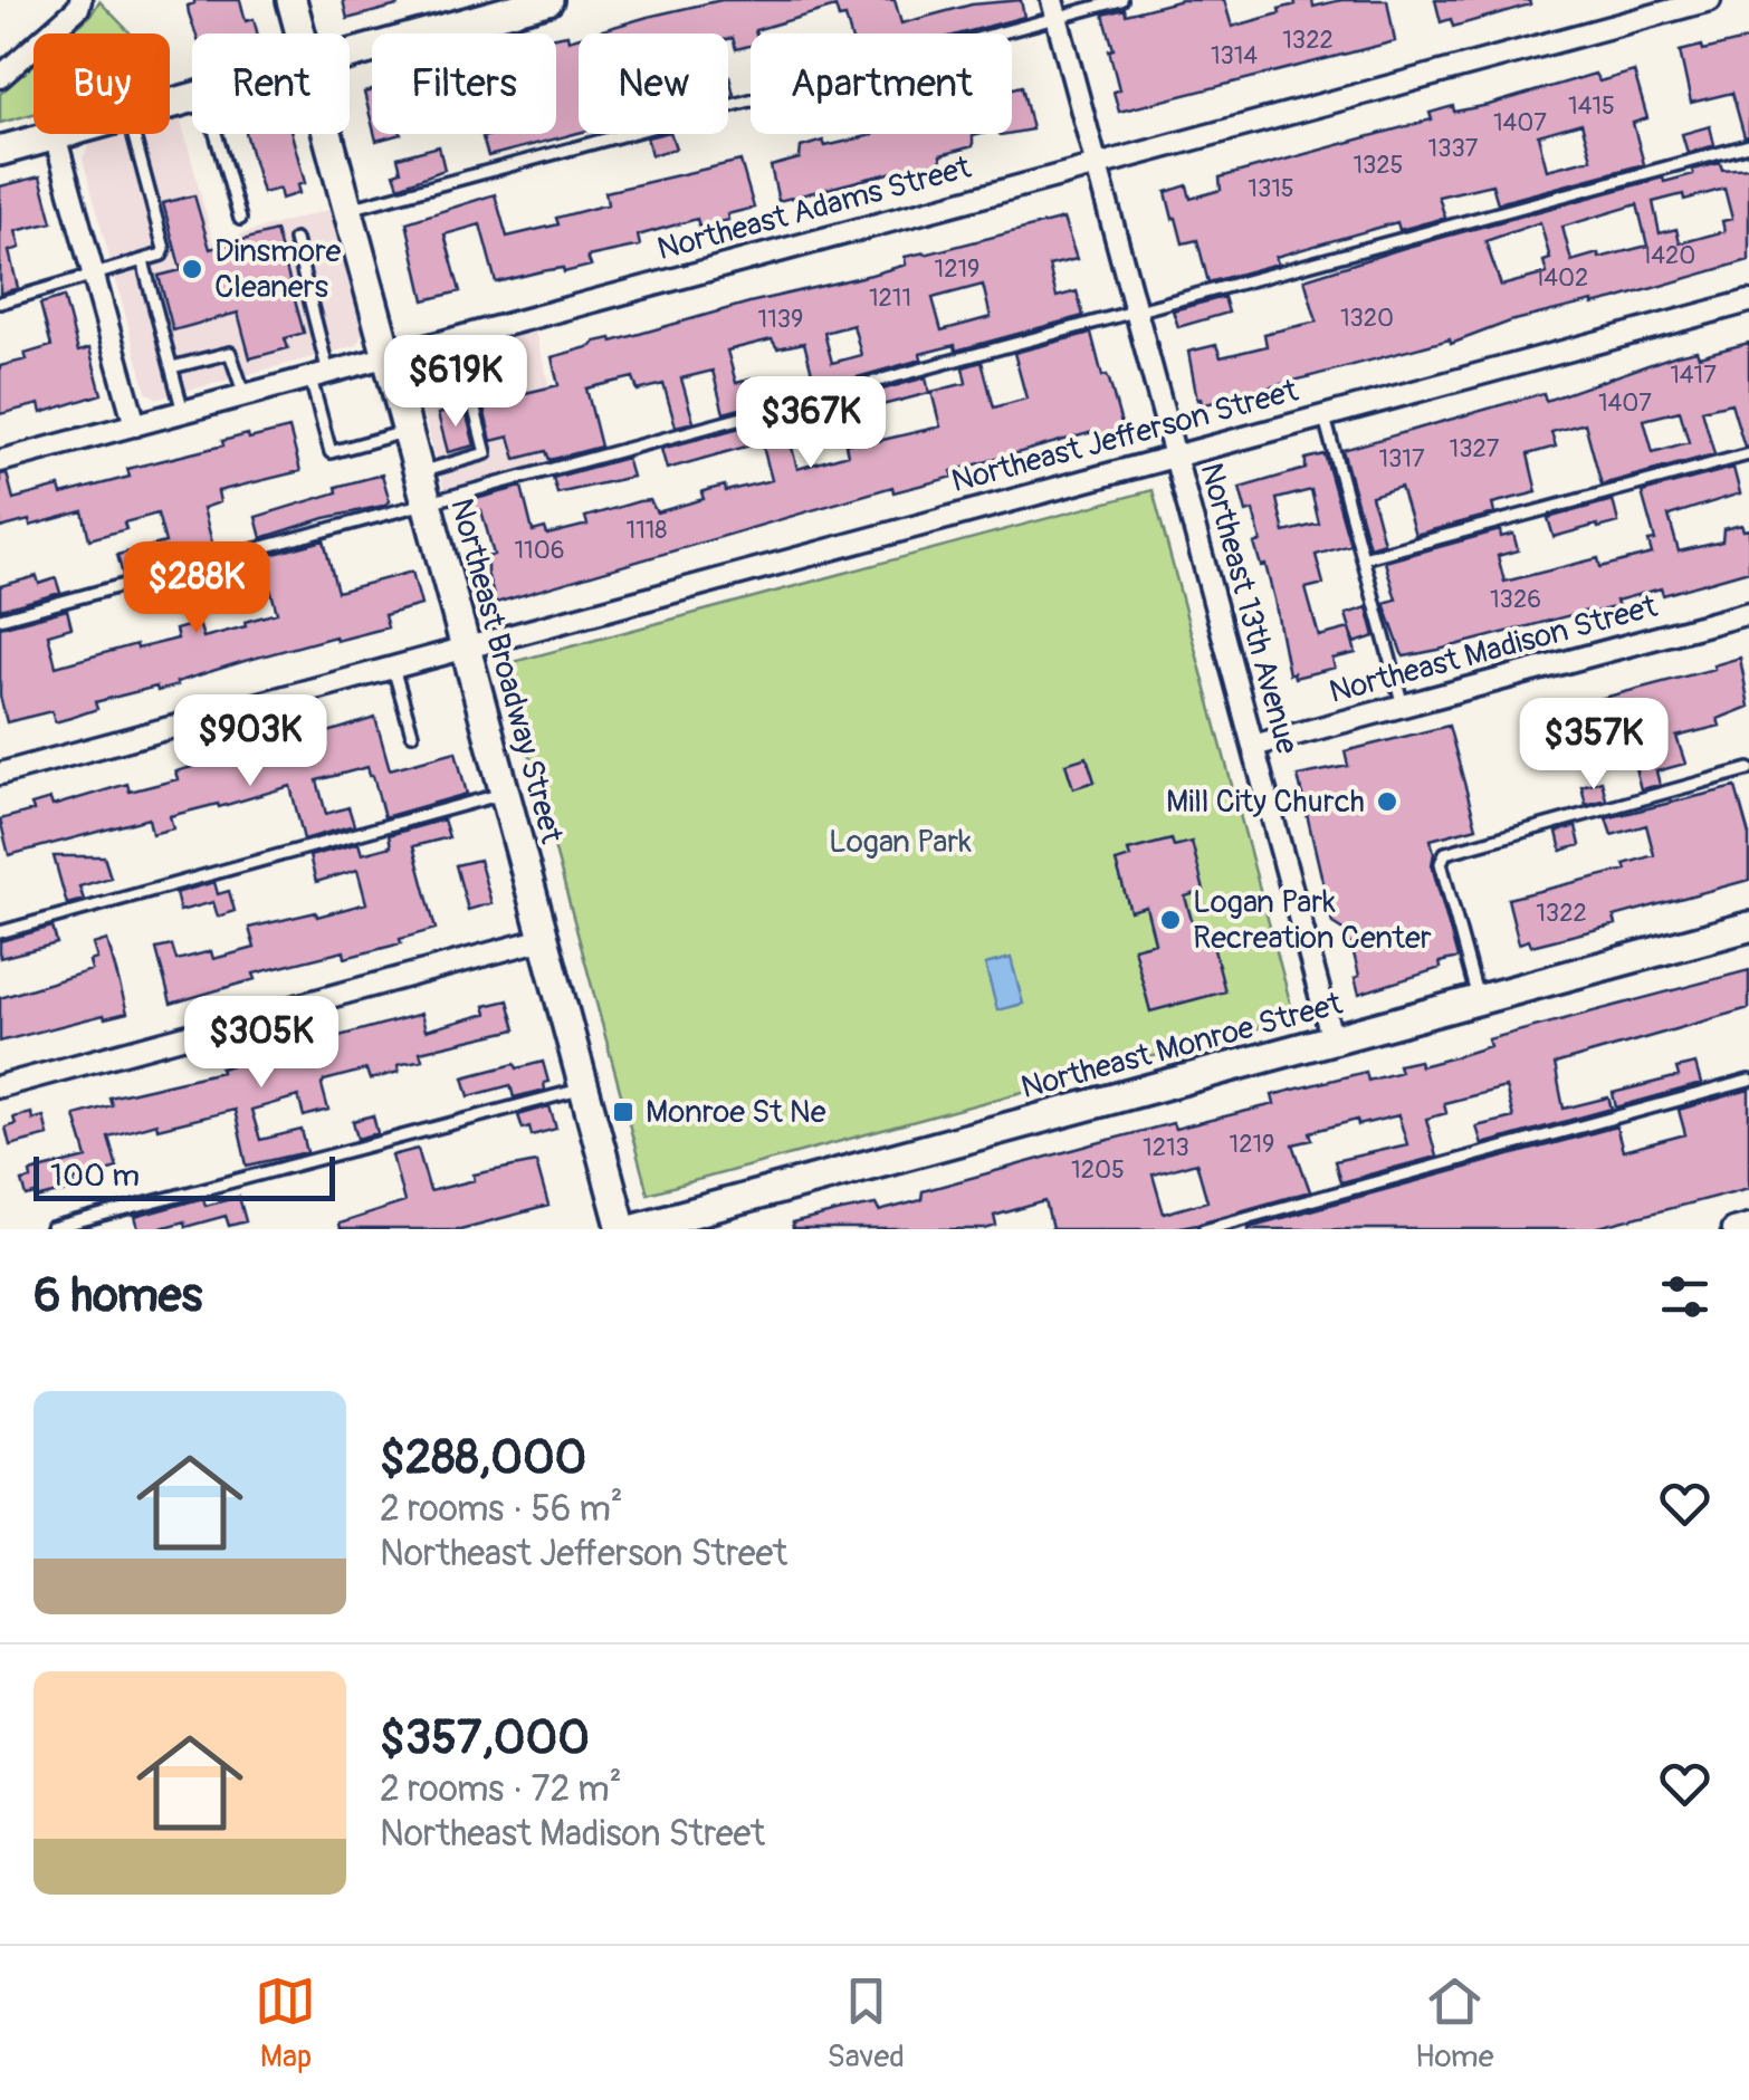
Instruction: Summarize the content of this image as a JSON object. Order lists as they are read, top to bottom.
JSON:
{
  "streets": {
    "street": [
      "Northeast Adams Street",
      "Northeast Jefferson Street",
      "Northeast 13th Avenue",
      "Northeast Madison Street",
      "Northeast Broadway Street",
      "Northeast Monroe Street"
    ]
  },
  "crossings": [
    ["Northeast Adams Street", "Northeast 13th Avenue"],
    ["Northeast Adams Street", "Northeast Broadway Street"],
    ["Northeast Jefferson Street", "Northeast 13th Avenue"],
    ["Northeast Jefferson Street", "Northeast Broadway Street"],
    ["Northeast 13th Avenue", "Northeast Madison Street"],
    ["Northeast 13th Avenue", "Northeast Monroe Street"]
  ],
  "parks": ["Logan Park"],
  "places": {
    "other": ["Dinsmore Cleaners", "Mill City Church", "Logan Park Recreation Center"],
    "transit": ["Monroe St Ne"]
  },
  "house_numbers": [
    "1322",
    "1314",
    "1415",
    "1407",
    "1337",
    "1325",
    "1315",
    "1420",
    "1219",
    "1402",
    "1211",
    "1320",
    "1139",
    "1417",
    "1407",
    "1327",
    "1317",
    "1118",
    "1106",
    "1326",
    "1322",
    "1219",
    "1213",
    "1205"
  ],
  "scale_bar": "100 m",
  "page": {
    "chip": [
      "Buy",
      "Rent",
      "Filters",
      "New",
      "Apartment"
    ],
    "price": [
      "$619K",
      "$367K",
      "$288K",
      "$903K",
      "$357K",
      "$305K"
    ],
    "scale": "100 m",
    "heading": "6 homes",
    "list": [
      {
        "name": "$288,000",
        "note": "2 rooms · 56 m² · Northeast Jefferson Street"
      },
      {
        "name": "$357,000",
        "note": "2 rooms · 72 m² · Northeast Madison Street"
      }
    ],
    "tabs": ["Map", "Saved", "Home"]
  }
}
